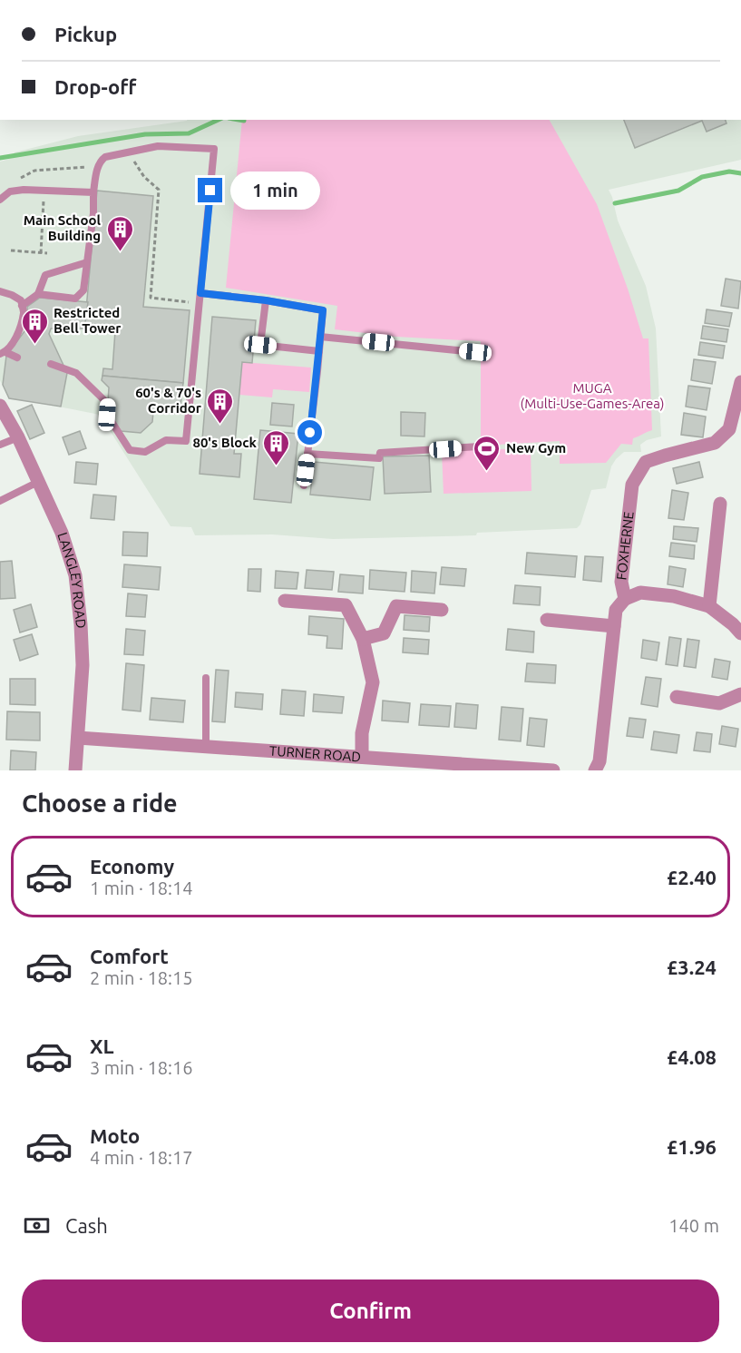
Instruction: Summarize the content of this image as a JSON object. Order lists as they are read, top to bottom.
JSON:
{
  "streets": {
    "street": ["FOXHERNE", "LANGLEY ROAD", "TURNER ROAD"]
  },
  "crossings": [
    ["LANGLEY ROAD", "TURNER ROAD"]
  ],
  "parks": ["MUGA (Multi-Use-Games-Area)"],
  "places": {
    "building": [
      "Main School Building",
      "Restricted Bell Tower",
      "60's & 70's Corridor",
      "80's Block"
    ],
    "sports": ["New Gym"]
  },
  "page": {
    "banner": ["Pickup", "Drop-off"],
    "bubble": "1 min",
    "heading": "Choose a ride",
    "list": [
      {
        "name": "Economy",
        "note": "1 min · 18:14",
        "value": "£2.40"
      },
      {
        "name": "Comfort",
        "note": "2 min · 18:15",
        "value": "£3.24"
      },
      {
        "name": "XL",
        "note": "3 min · 18:16",
        "value": "£4.08"
      },
      {
        "name": "Moto",
        "note": "4 min · 18:17",
        "value": "£1.96"
      }
    ],
    "pay": ["Cash", "140 m"],
    "buttons": "Confirm"
  }
}
